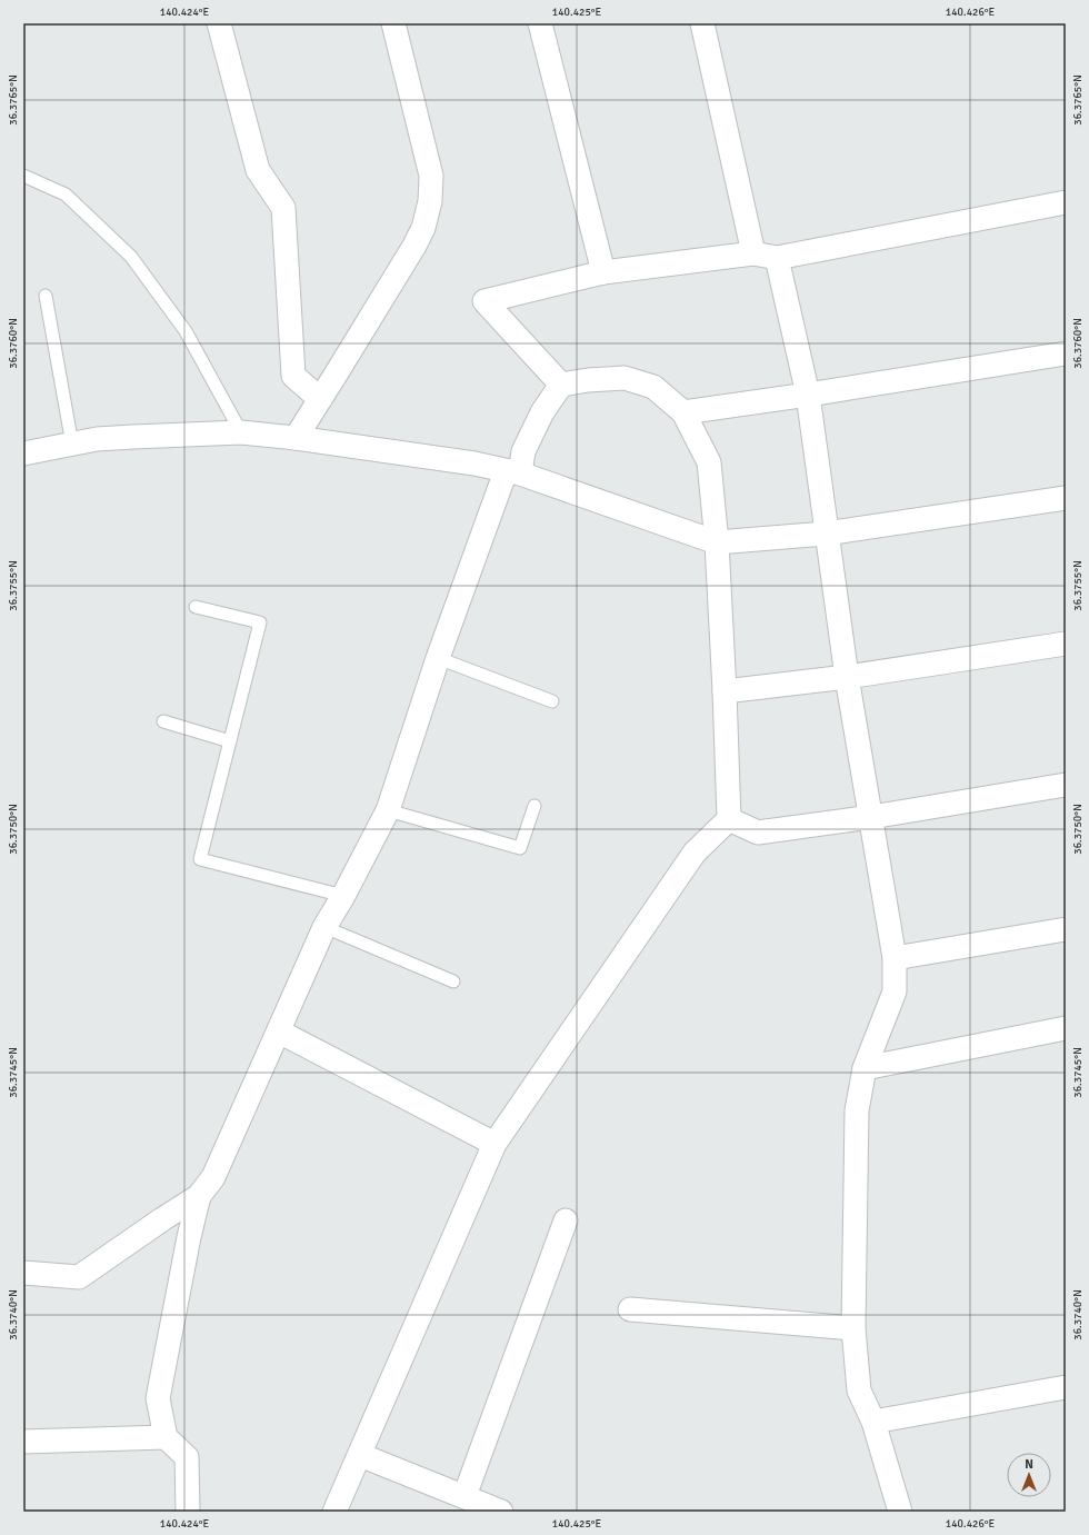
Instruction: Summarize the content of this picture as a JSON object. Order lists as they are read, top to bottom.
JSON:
{
  "north": "top",
  "coordinates": [
    "140.424°E",
    "140.425°E",
    "140.426°E",
    "36.3765°N",
    "36.3760°N",
    "36.3755°N",
    "36.3750°N",
    "36.3745°N",
    "36.3740°N"
  ]
}
